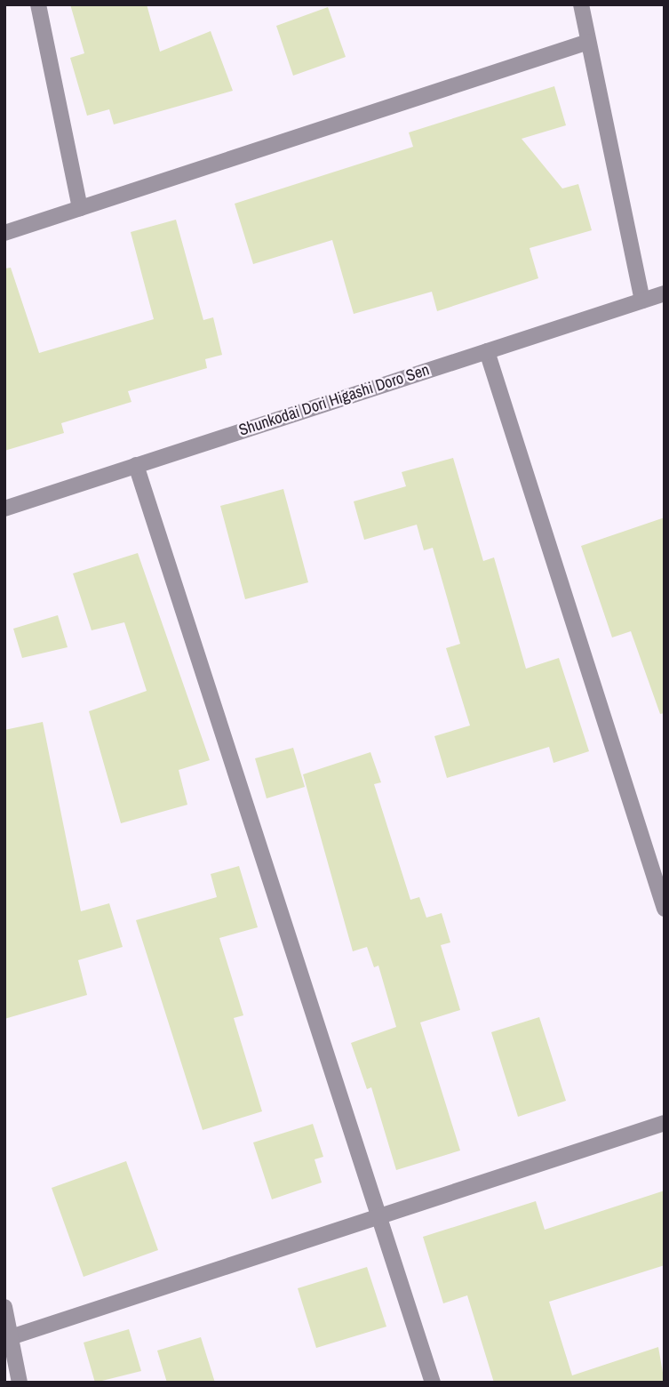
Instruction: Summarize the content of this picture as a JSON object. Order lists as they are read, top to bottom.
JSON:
{
  "streets": {
    "street": ["Shunkodai Dori Higashi Doro Sen"]
  }
}
